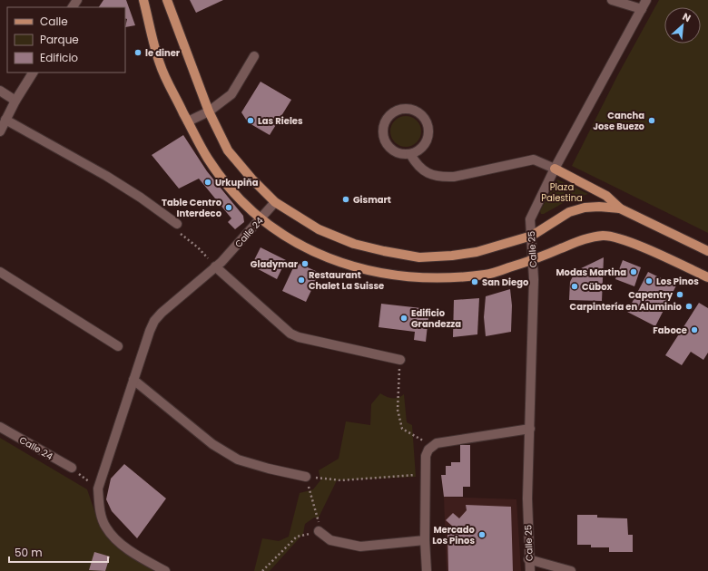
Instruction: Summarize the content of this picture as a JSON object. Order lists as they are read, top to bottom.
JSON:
{
  "streets": {
    "street": ["Calle 24", "Calle 25"]
  },
  "parks": ["Plaza Palestina"],
  "places": [
    "le diner",
    "Las Rieles",
    "Cancha Jose Buezo",
    "Urkupiña",
    "Gismart",
    "Table Centro Interdeco",
    "Gladymar",
    "Modas Martina",
    "Restaurant Chalet La Suisse",
    "Los Pinos",
    "San Diego",
    "Cübox",
    "Capentry",
    "Carpintería en Aluminio",
    "Edificio Grandezza",
    "Faboce",
    "Mercado Los Pinos"
  ],
  "legend": ["Calle", "Parque", "Edificio"],
  "scale_bar": "50 m",
  "north": "top right"
}
